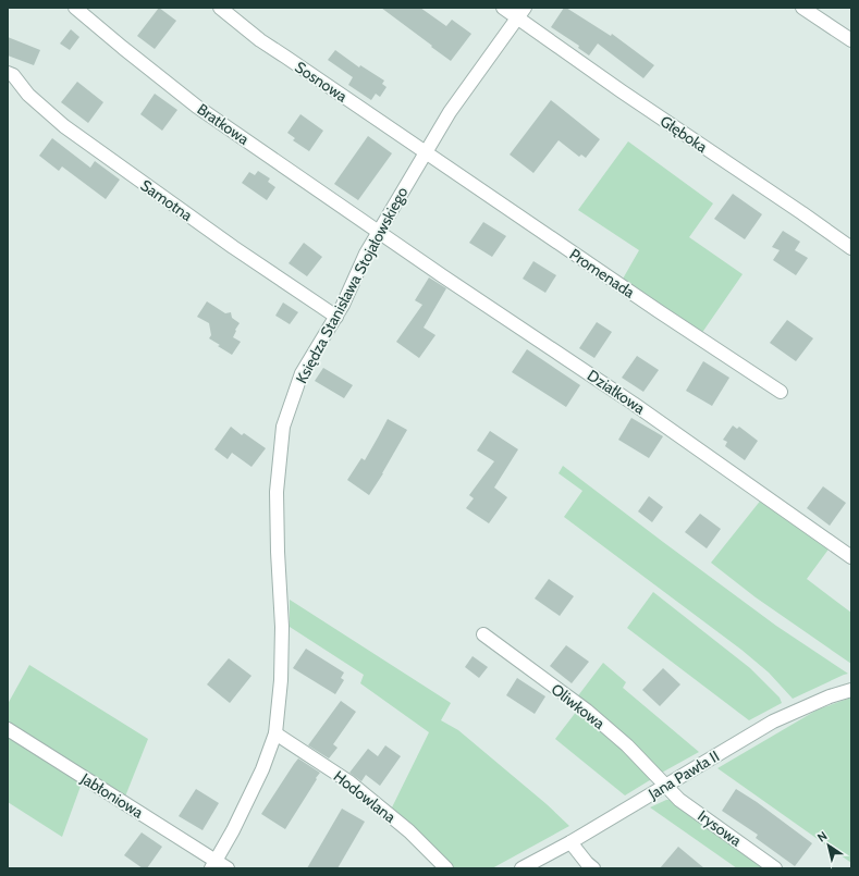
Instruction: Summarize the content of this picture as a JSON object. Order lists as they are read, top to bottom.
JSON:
{
  "streets": {
    "street": [
      "Sosnowa",
      "Bratkowa",
      "Głęboka",
      "Samotna",
      "Promenada",
      "Księdza Stanisława Stojałowskiego",
      "Działkowa",
      "Oliwkowa",
      "Jana Pawła II",
      "Jabłoniowa",
      "Hodowlana",
      "Irysowa"
    ]
  },
  "crossings": [
    ["Sosnowa", "Promenada"],
    ["Sosnowa", "Księdza Stanisława Stojałowskiego"],
    ["Bratkowa", "Księdza Stanisława Stojałowskiego"],
    ["Bratkowa", "Działkowa"],
    ["Głęboka", "Księdza Stanisława Stojałowskiego"],
    ["Samotna", "Księdza Stanisława Stojałowskiego"],
    ["Promenada", "Księdza Stanisława Stojałowskiego"],
    ["Księdza Stanisława Stojałowskiego", "Działkowa"],
    ["Księdza Stanisława Stojałowskiego", "Jabłoniowa"],
    ["Księdza Stanisława Stojałowskiego", "Hodowlana"],
    ["Oliwkowa", "Jana Pawła II"],
    ["Oliwkowa", "Irysowa"],
    ["Jana Pawła II", "Irysowa"]
  ],
  "north": "top left"
}
